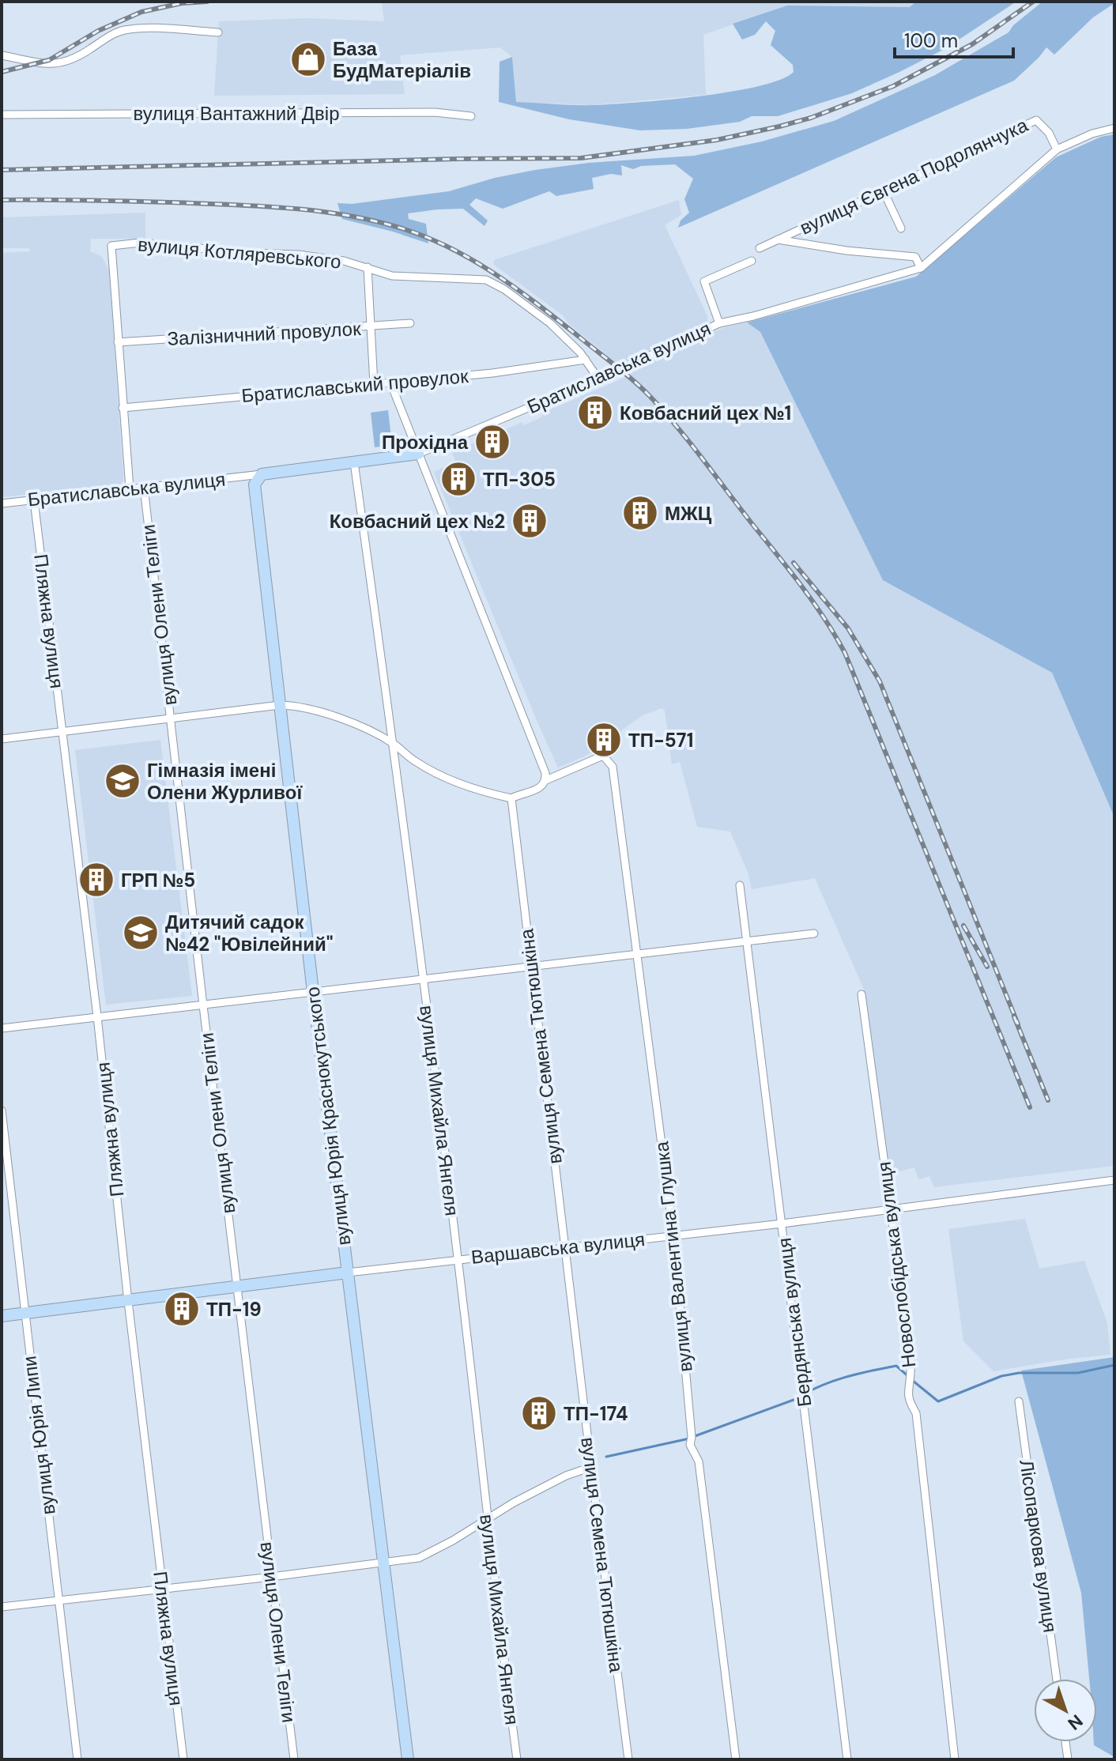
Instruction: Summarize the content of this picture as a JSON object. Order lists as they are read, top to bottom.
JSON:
{
  "streets": {
    "street": [
      "вулиця Вантажний Двір",
      "вулиця Євгена Подолянчука",
      "вулиця Котляревського",
      "Залізничний провулок",
      "Братиславська вулиця",
      "Братиславський провулок",
      "вулиця Олени Теліги",
      "Пляжна вулиця",
      "вулиця Семена Тютюшкіна",
      "вулиця Михайла Янгеля",
      "вулиця Юрія Краснокутського",
      "Варшавська вулиця",
      "вулиця Валентина Глушка",
      "Новослобідська вулиця",
      "Бердянська вулиця",
      "вулиця Юрія Липи",
      "Лісопаркова вулиця"
    ]
  },
  "crossings": [
    ["вулиця Євгена Подолянчука", "Братиславська вулиця"],
    ["вулиця Котляревського", "Залізничний провулок"],
    ["вулиця Котляревського", "Братиславська вулиця"],
    ["вулиця Котляревського", "Братиславський провулок"],
    ["Братиславська вулиця", "вулиця Олени Теліги"],
    ["Братиславська вулиця", "Пляжна вулиця"],
    ["Братиславська вулиця", "вулиця Михайла Янгеля"],
    ["Братиславська вулиця", "вулиця Юрія Краснокутського"],
    ["вулиця Олени Теліги", "Варшавська вулиця"],
    ["Пляжна вулиця", "Варшавська вулиця"],
    ["вулиця Семена Тютюшкіна", "Варшавська вулиця"],
    ["вулиця Михайла Янгеля", "Варшавська вулиця"],
    ["вулиця Юрія Краснокутського", "Варшавська вулиця"],
    ["Варшавська вулиця", "вулиця Валентина Глушка"],
    ["Варшавська вулиця", "Новослобідська вулиця"],
    ["Варшавська вулиця", "Бердянська вулиця"],
    ["Варшавська вулиця", "вулиця Юрія Липи"]
  ],
  "places": {
    "shop": ["База БудМатеріалів"],
    "building": [
      "Ковбасний цех №1",
      "Прохідна",
      "ТП-305",
      "МЖЦ",
      "Ковбасний цех №2",
      "ТП-571",
      "ГРП №5",
      "ТП-19",
      "ТП-174"
    ],
    "school or university": ["Гімназія імені Олени Журливої", "Дитячий садок №42 \"Ювілейний\""]
  },
  "scale_bar": "100 m",
  "north": "bottom right"
}
